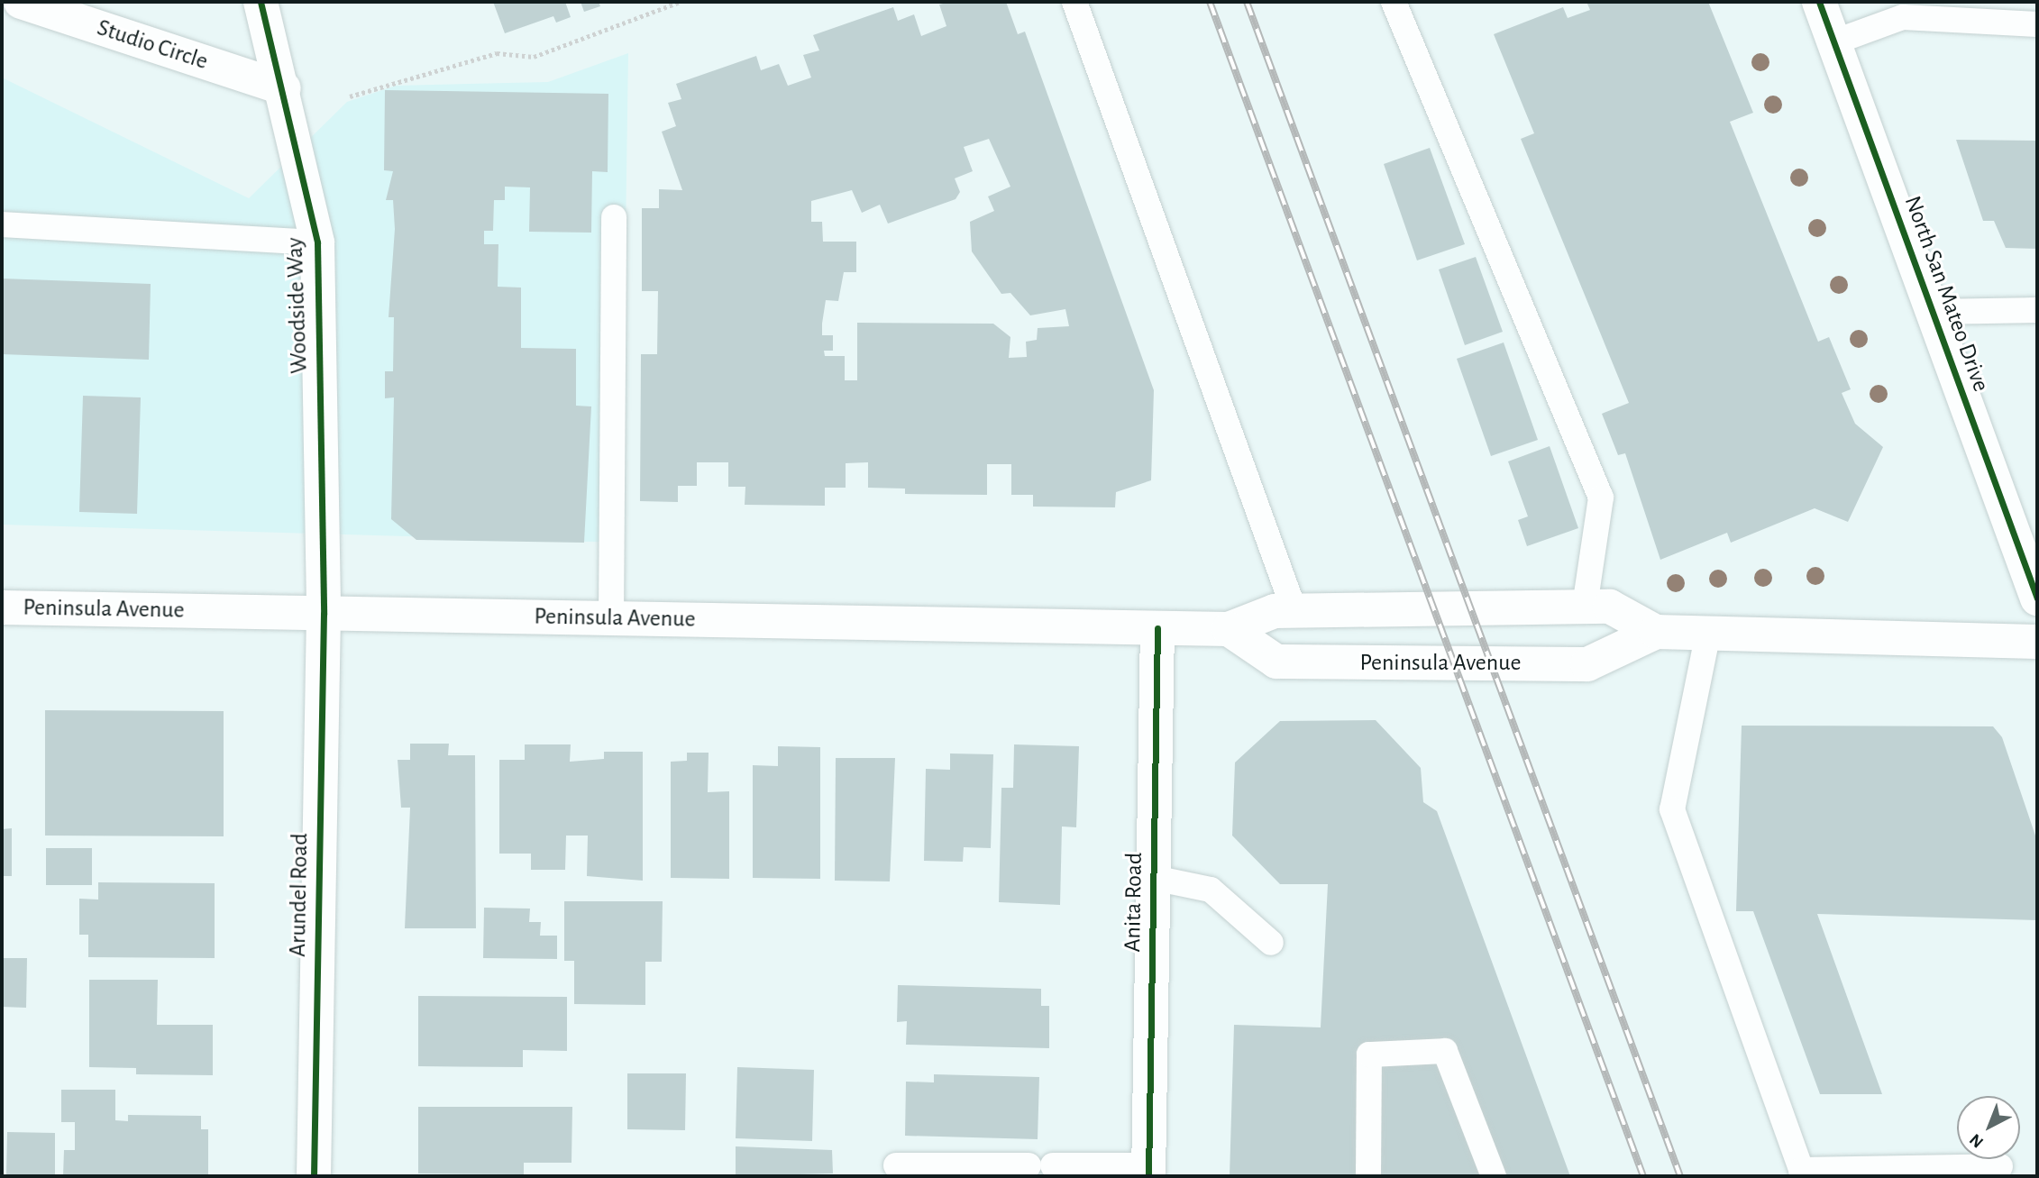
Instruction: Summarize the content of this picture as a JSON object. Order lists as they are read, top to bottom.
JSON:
{
  "streets": {
    "main road": [
      "Studio Circle",
      "North San Mateo Drive",
      "Woodside Way",
      "Peninsula Avenue",
      "Arundel Road",
      "Anita Road"
    ]
  },
  "crossings": [
    ["Studio Circle", "Woodside Way"],
    ["Woodside Way", "Peninsula Avenue"],
    ["Woodside Way", "Arundel Road"],
    ["Peninsula Avenue", "Arundel Road"],
    ["Peninsula Avenue", "Anita Road"]
  ],
  "north": "bottom left"
}
